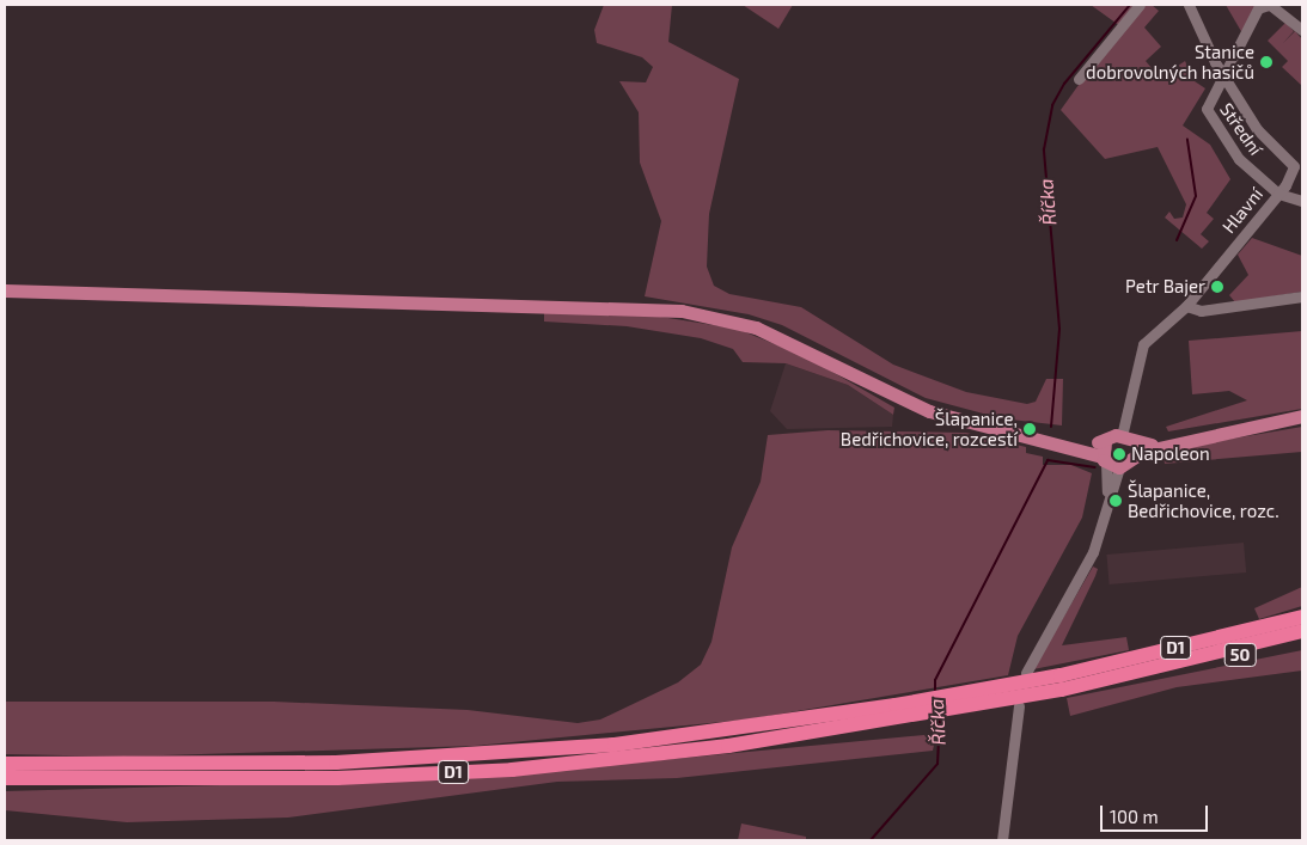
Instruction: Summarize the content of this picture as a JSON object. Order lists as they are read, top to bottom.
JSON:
{
  "streets": {
    "highway": ["D1", "50"],
    "street": ["Střední", "Hlavní"]
  },
  "crossings": [
    ["Střední", "Hlavní"],
    ["D1", "50"]
  ],
  "water": ["Říčka"],
  "places": [
    "Stanice dobrovolných hasičů",
    "Petr Bajer",
    "Šlapanice, Bedřichovice, rozcestí",
    "Napoleon",
    "Šlapanice, Bedřichovice, rozc."
  ],
  "scale_bar": "100 m"
}
